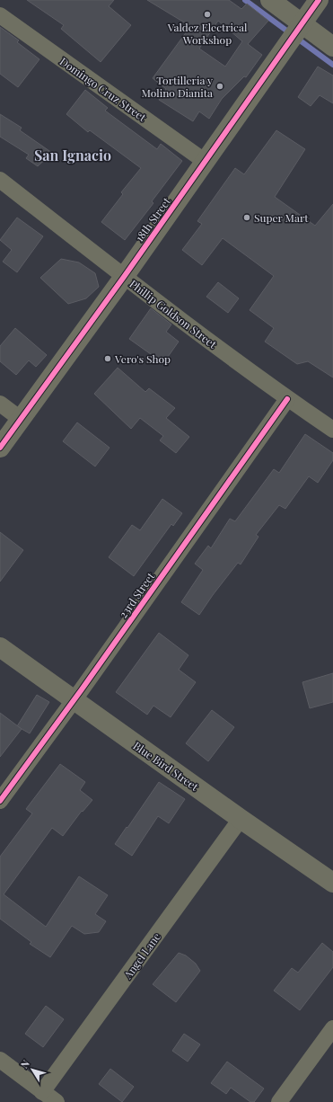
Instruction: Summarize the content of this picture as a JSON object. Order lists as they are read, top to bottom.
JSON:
{
  "streets": {
    "street": [
      "Domingo Cruz Street",
      "18th Street",
      "Phillip Goldson Street",
      "23rd Street",
      "Blue Bird Street",
      "Angel Lane"
    ]
  },
  "crossings": [
    ["Domingo Cruz Street", "18th Street"],
    ["18th Street", "Phillip Goldson Street"],
    ["Phillip Goldson Street", "23rd Street"],
    ["23rd Street", "Blue Bird Street"],
    ["Blue Bird Street", "Angel Lane"]
  ],
  "districts": ["San Ignacio"],
  "places": [
    "Valdez Electrical Workshop",
    "Tortilleria y Molino Dianita",
    "Super Mart",
    "Vero's Shop"
  ],
  "north": "top left"
}
